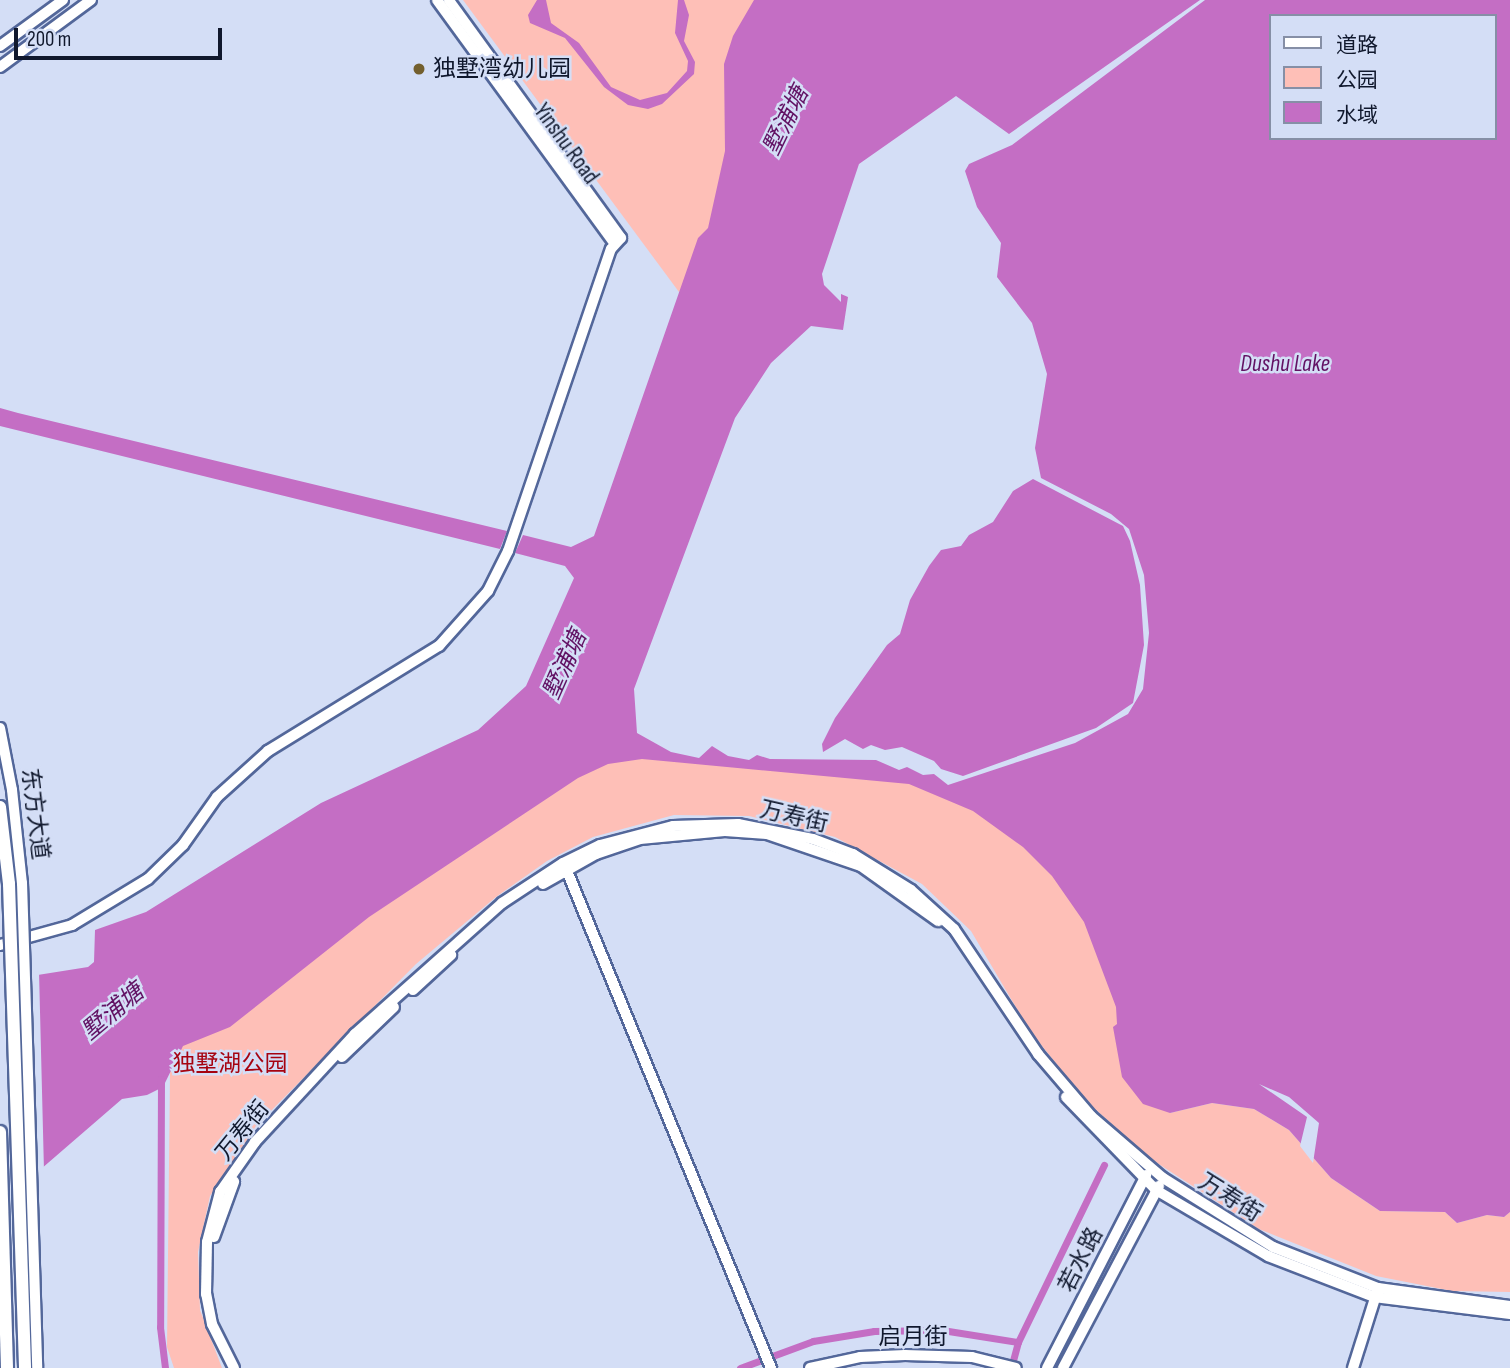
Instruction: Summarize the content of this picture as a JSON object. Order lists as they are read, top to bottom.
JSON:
{
  "streets": {
    "main road": ["东方大道"],
    "street": [
      "Yinshu Road",
      "万寿街",
      "若水路",
      "启月街"
    ]
  },
  "crossings": [
    ["万寿街", "若水路"]
  ],
  "water": ["墅浦塘", "Dushu Lake"],
  "parks": ["独墅湖公园"],
  "places": ["独墅湾幼儿园"],
  "legend": ["道路", "公园", "水域"],
  "scale_bar": "200 m"
}
